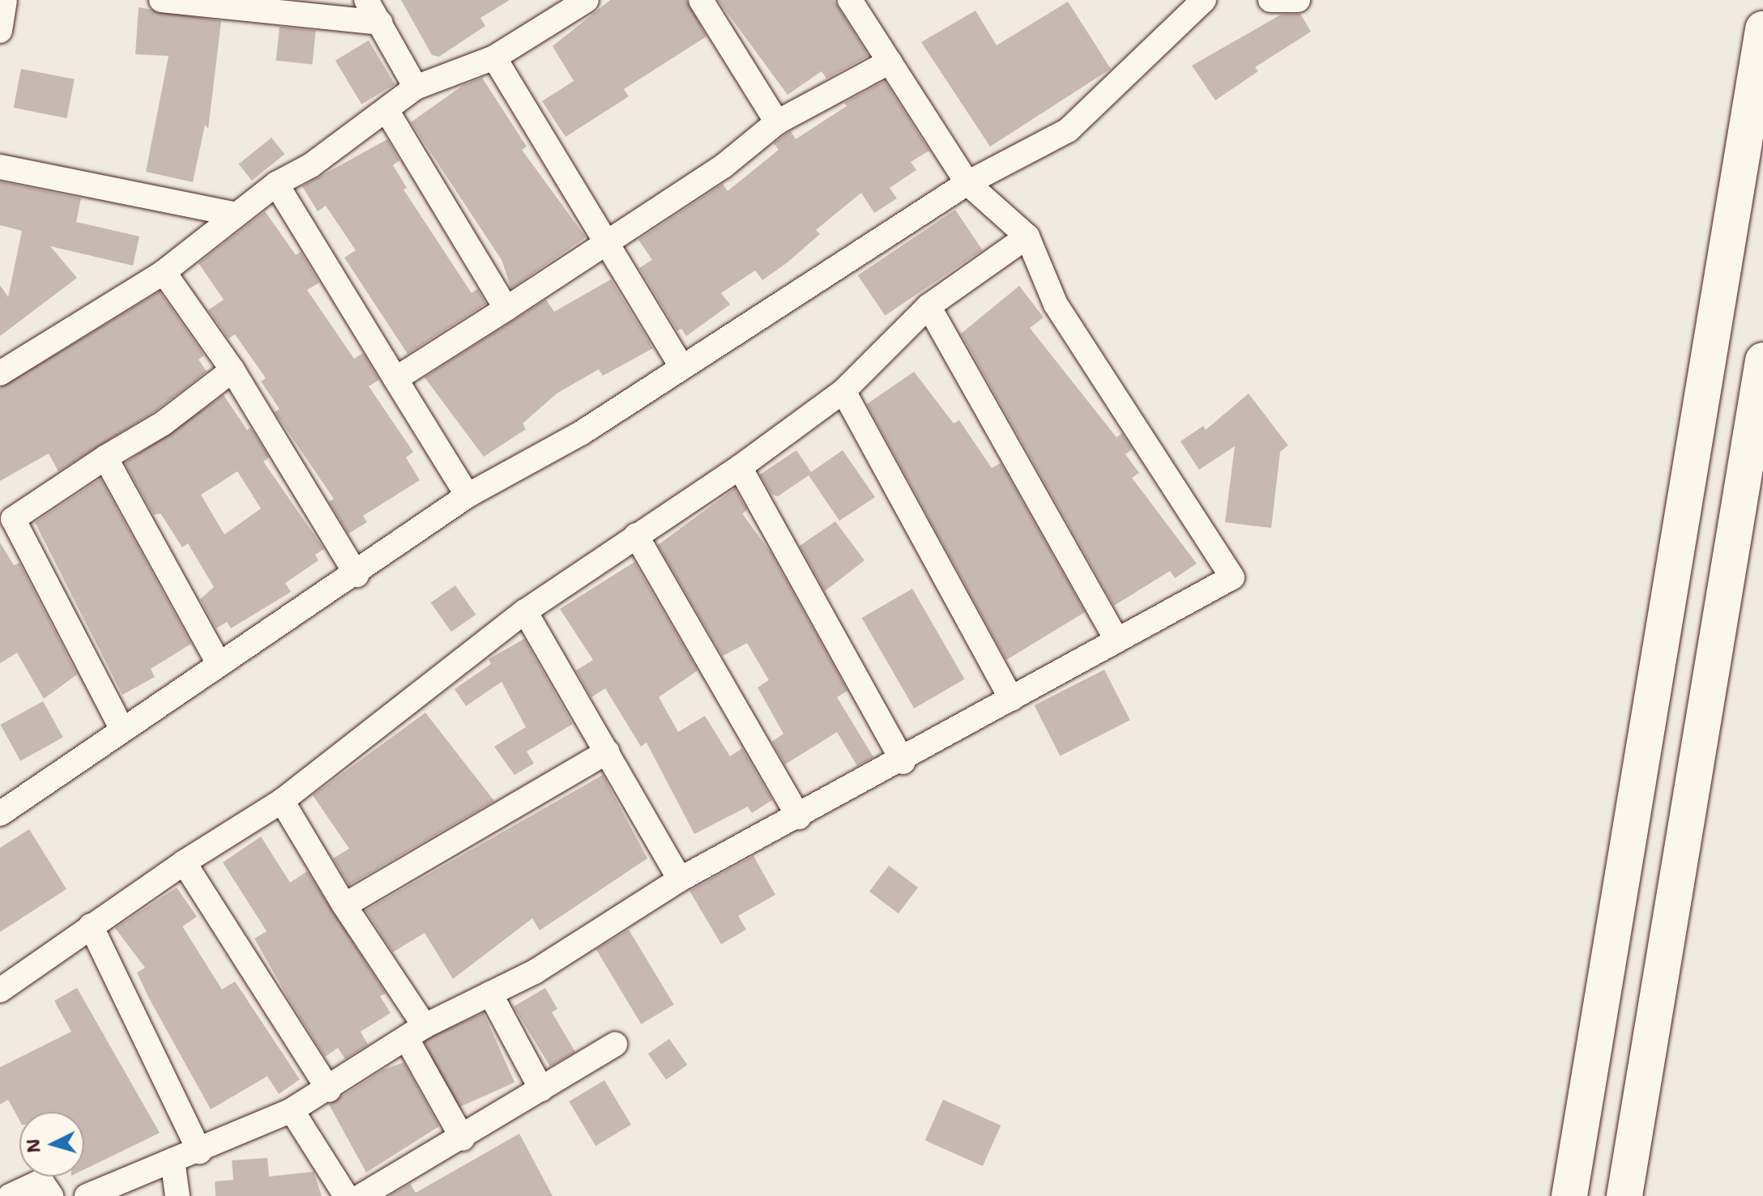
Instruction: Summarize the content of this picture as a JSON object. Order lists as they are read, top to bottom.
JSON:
{
  "north": "left"
}
